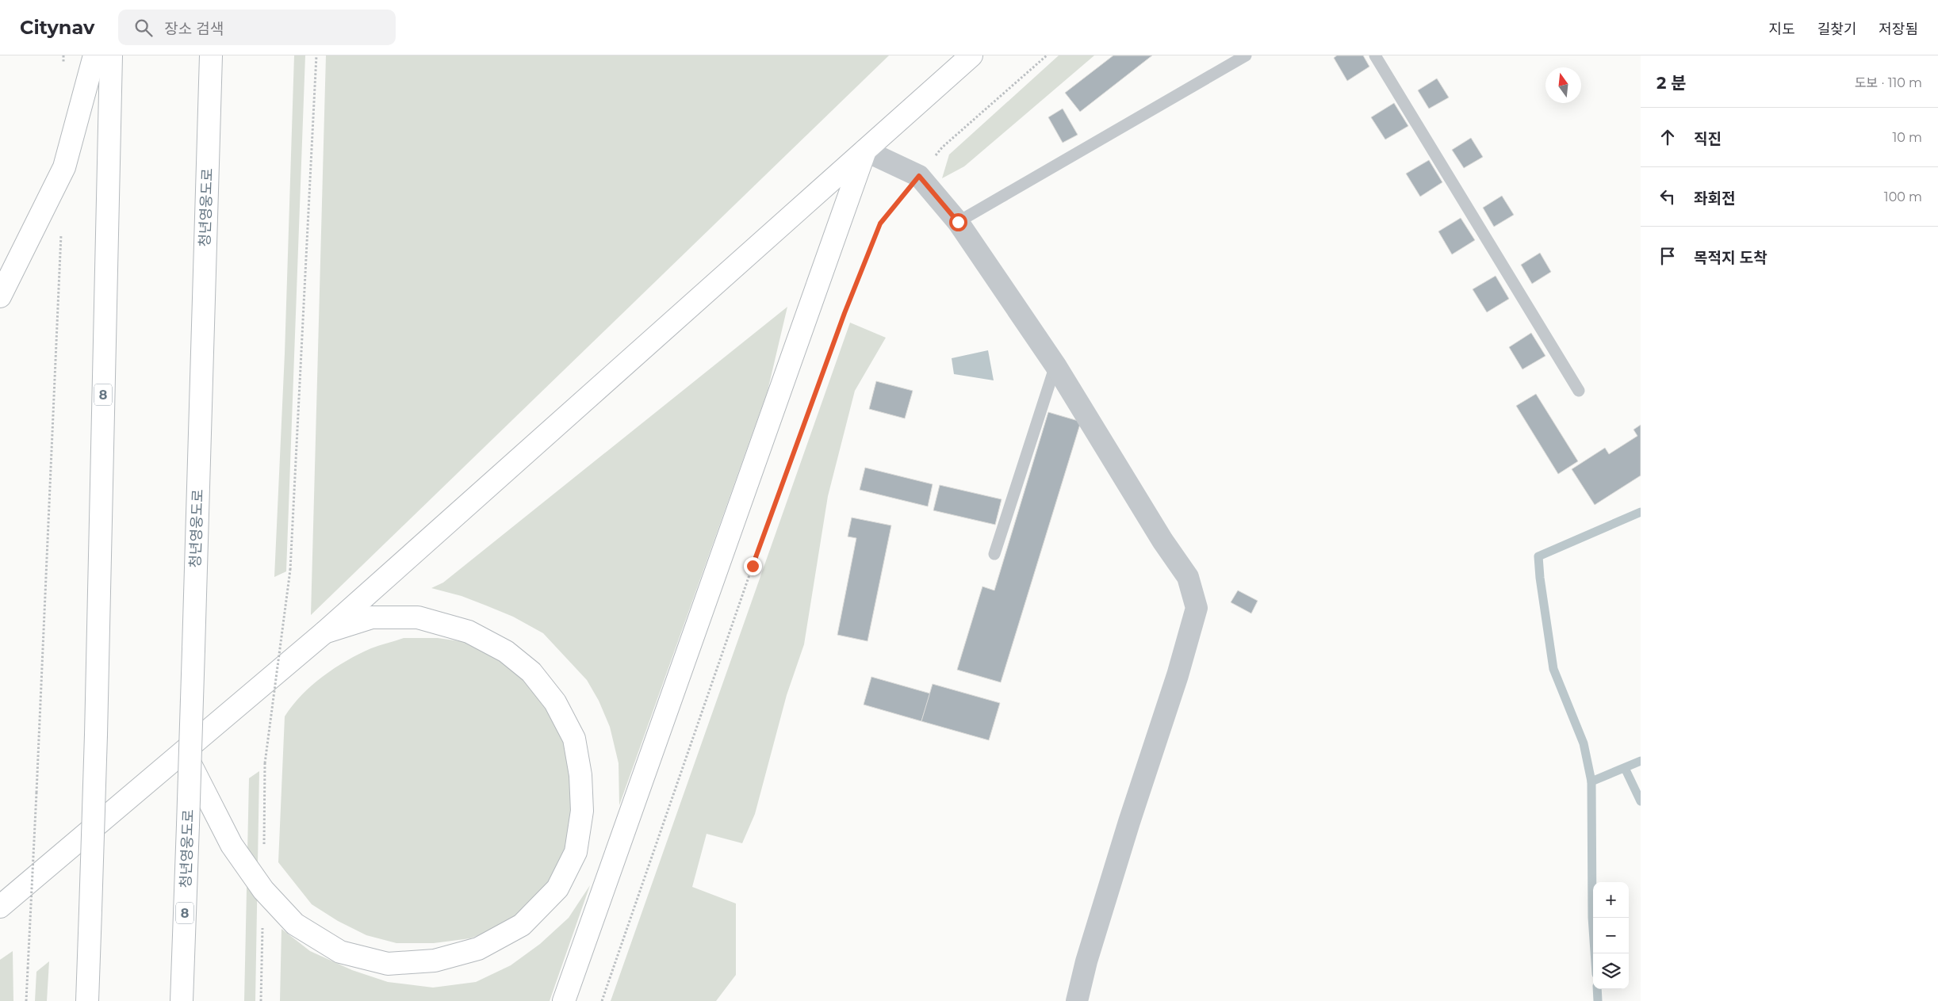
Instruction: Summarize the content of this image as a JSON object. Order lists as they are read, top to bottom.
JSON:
{
  "streets": {
    "highway": ["청년영웅도로", "8"]
  },
  "north": "top",
  "page": {
    "header": "Citynav",
    "search": "장소 검색",
    "nav": ["지도", "길찾기", "저장됨"],
    "heading": ["2 분", "도보 · 110 m"],
    "list": [
      ["직진", "10 m"],
      ["좌회전", "100 m"],
      "목적지 도착"
    ],
    "map_buttons": ["+", "−"]
  }
}
